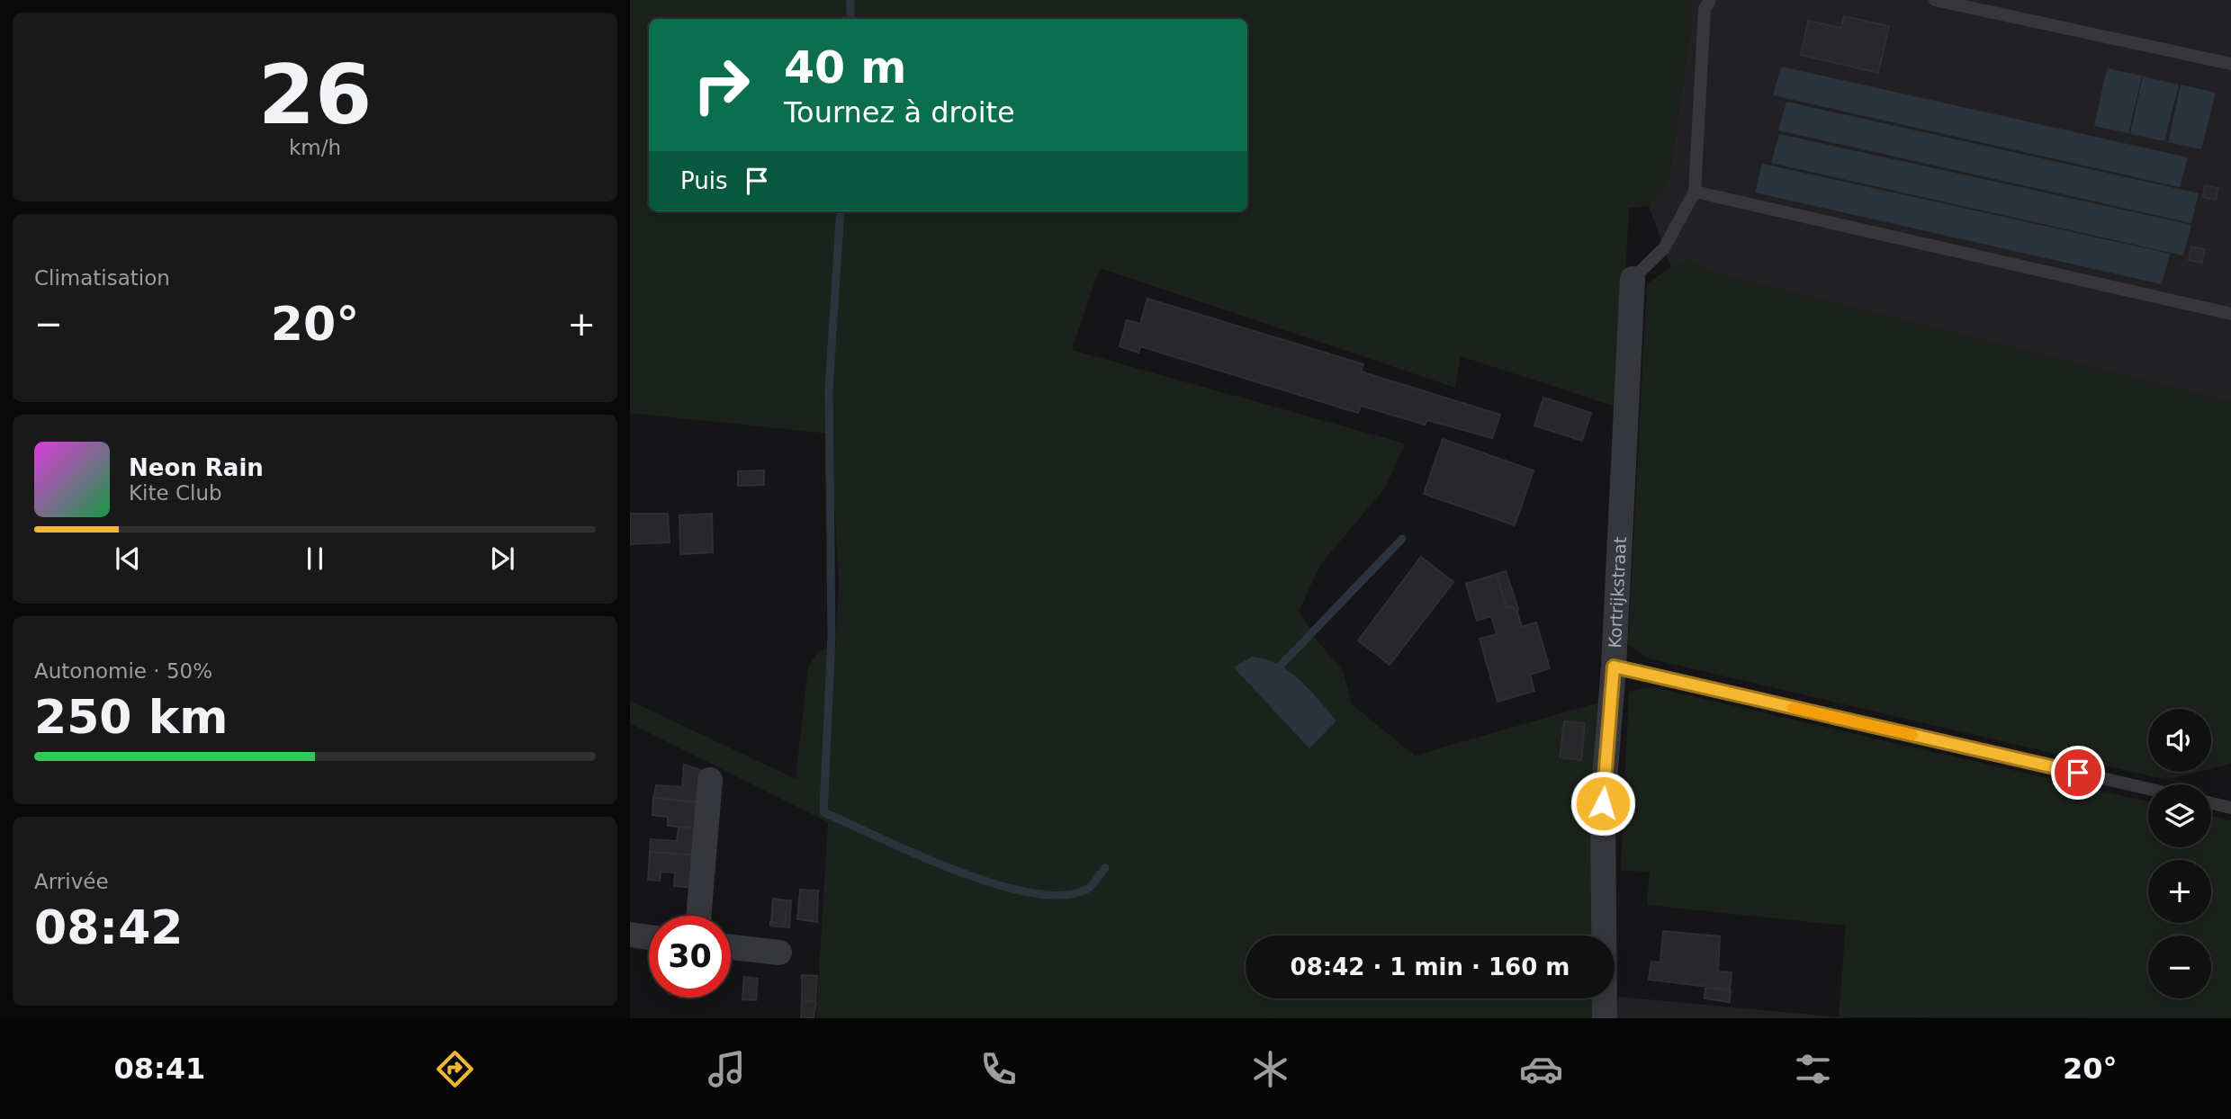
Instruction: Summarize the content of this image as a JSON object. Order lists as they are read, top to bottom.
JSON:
{
  "streets": {
    "street": ["Kortrijkstraat"]
  },
  "page": {
    "tile": [
      ["26", "km/h"],
      "Climatisation",
      ["Autonomie · 50%", "250 km"],
      ["Arrivée", "08:42"]
    ],
    "turn": ["40 m", "Tournez à droite"],
    "then": "Puis",
    "heat": ["−", "20°", "+"],
    "song": ["Neon Rain", "Kite Club"],
    "map_buttons": ["+", "−"],
    "limit": "30",
    "trip": "08:42 · 1 min · 160 m",
    "tabs": ["08:41", "20°"]
  }
}
